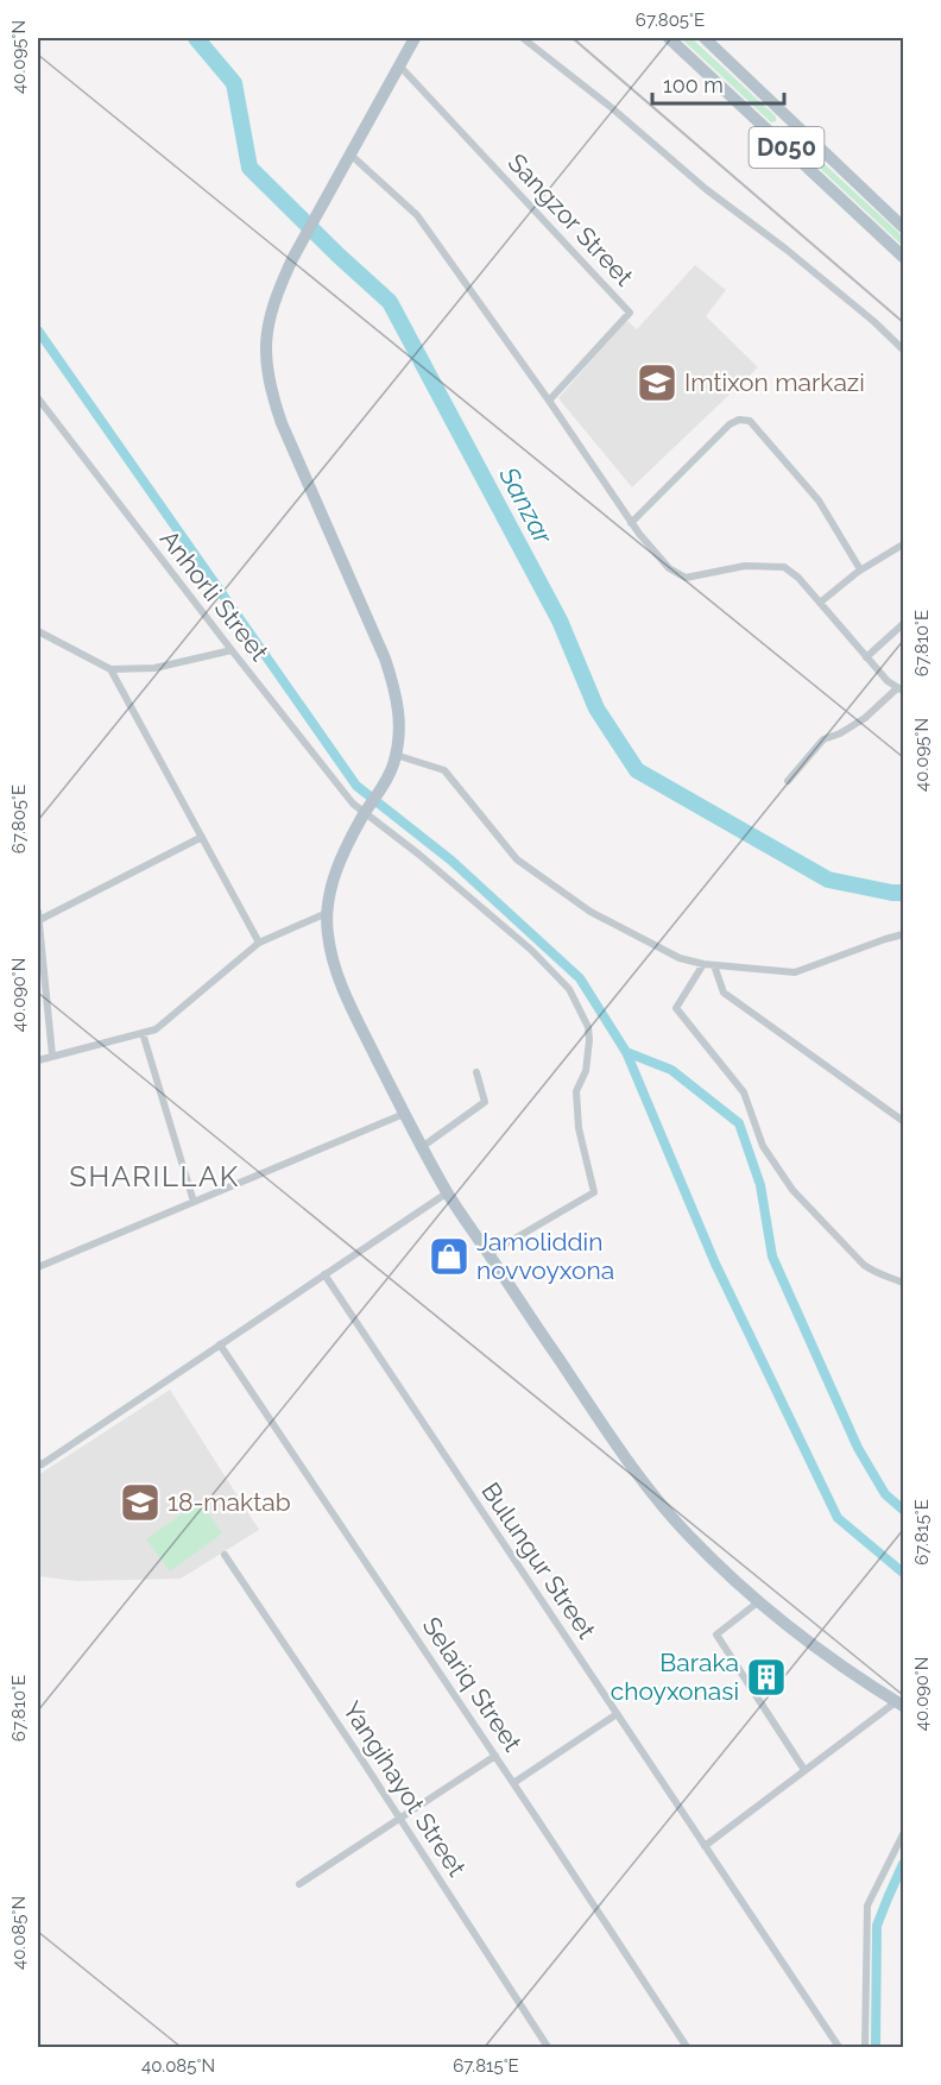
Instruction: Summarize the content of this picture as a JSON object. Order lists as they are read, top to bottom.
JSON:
{
  "streets": {
    "main road": ["D050"],
    "street": [
      "Sangzor Street",
      "Anhorli Street",
      "Bulungur Street",
      "Selariq Street",
      "Yangihayot Street"
    ]
  },
  "districts": ["SHARILLAK"],
  "water": ["Sanzar"],
  "places": {
    "school or university": ["Imtixon markazi", "18-maktab"],
    "shop": ["Jamoliddin novvoyxona"],
    "building": ["Baraka choyxonasi"]
  },
  "scale_bar": "100 m",
  "coordinates": [
    "67.805°E",
    "40.095°N",
    "67.810°E",
    "40.090°N",
    "67.815°E",
    "40.085°N"
  ]
}
